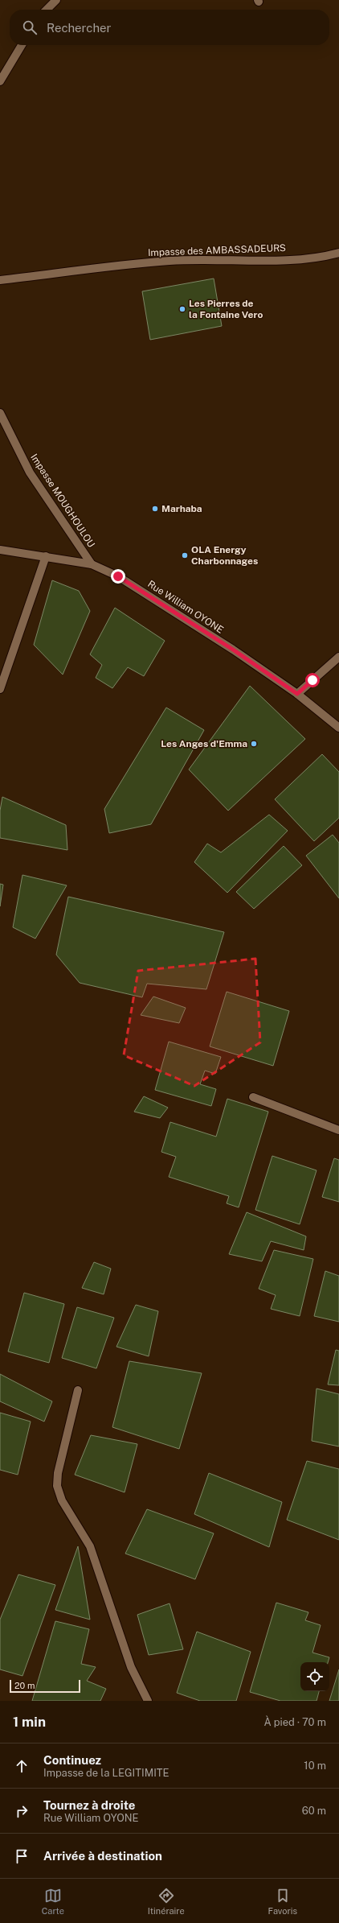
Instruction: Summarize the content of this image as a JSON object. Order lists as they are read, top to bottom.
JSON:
{
  "streets": {
    "street": ["Impasse des AMBASSADEURS", "Impasse MOUGHOULOU", "Rue William OYONE"]
  },
  "crossings": [
    ["Impasse MOUGHOULOU", "Rue William OYONE"]
  ],
  "places": [
    "Les Pierres de la Fontaine Vero",
    "Marhaba",
    "OLA Energy Charbonnages",
    "Les Anges d'Emma"
  ],
  "scale_bar": "20 m",
  "page": {
    "search": "Rechercher",
    "scale": "20 m",
    "heading": ["1 min", "À pied · 70 m"],
    "list": [
      ["Continuez", "Impasse de la LEGITIMITE", "10 m"],
      ["Tournez à droite", "Rue William OYONE", "60 m"],
      "Arrivée à destination"
    ],
    "nav": ["Carte", "Itinéraire", "Favoris"]
  }
}
